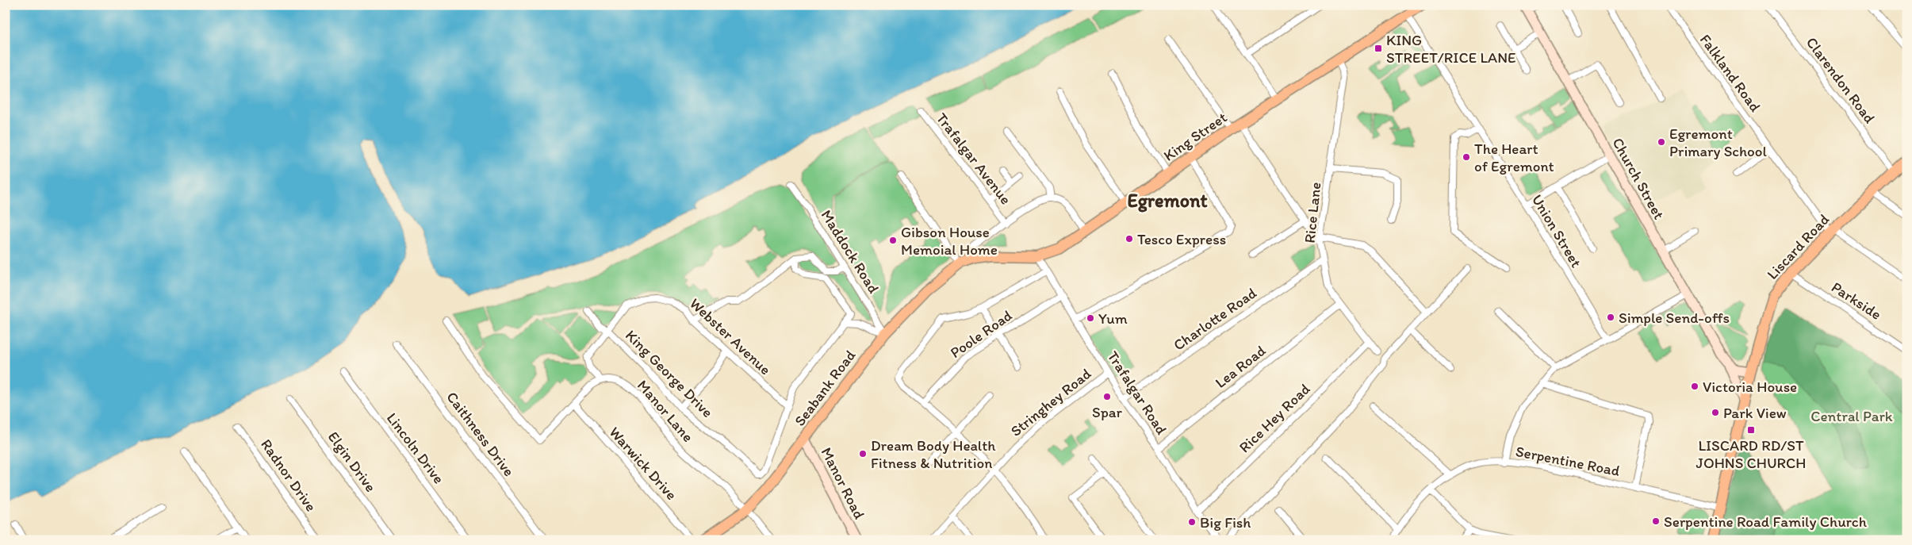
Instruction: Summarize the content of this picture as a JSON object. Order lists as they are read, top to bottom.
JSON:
{
  "streets": {
    "main road": ["King Street", "Liscard Road", "Seabank Road"],
    "street": [
      "Falkland Road",
      "Clarendon Road",
      "Trafalgar Avenue",
      "Church Street",
      "Rice Lane",
      "Union Street",
      "Maddock Road",
      "Parkside",
      "Charlotte Road",
      "Poole Road",
      "Webster Avenue",
      "Lea Road",
      "King George Drive",
      "Trafalgar Road",
      "Stringhey Road",
      "Manor Lane",
      "Rice Hey Road",
      "Caithness Drive",
      "Lincoln Drive",
      "Serpentine Road",
      "Elgin Drive",
      "Warwick Drive",
      "Radnor Drive",
      "Manor Road"
    ]
  },
  "crossings": [
    ["Falkland Road", "Liscard Road"],
    ["Clarendon Road", "Liscard Road"],
    ["King Street", "Rice Lane"],
    ["King Street", "Union Street"],
    ["King Street", "Seabank Road"],
    ["King Street", "Trafalgar Road"],
    ["Church Street", "Liscard Road"],
    ["Rice Lane", "Charlotte Road"],
    ["Rice Lane", "Lea Road"],
    ["Rice Lane", "Rice Hey Road"],
    ["Liscard Road", "Parkside"],
    ["Liscard Road", "Serpentine Road"],
    ["Maddock Road", "Seabank Road"],
    ["Charlotte Road", "Trafalgar Road"],
    ["Poole Road", "Trafalgar Road"],
    ["Webster Avenue", "King George Drive"],
    ["Lea Road", "Trafalgar Road"],
    ["Seabank Road", "Manor Lane"],
    ["Seabank Road", "Manor Road"],
    ["Trafalgar Road", "Stringhey Road"],
    ["Trafalgar Road", "Rice Hey Road"]
  ],
  "districts": ["Egremont"],
  "parks": ["Central Park"],
  "places": {
    "transit": ["KING STREET/RICE LANE", "LISCARD RD/ST JOHNS CHURCH"],
    "other": [
      "Egremont Primary School",
      "The Heart of Egremont",
      "Tesco Express",
      "Gibson House Memoial Home",
      "Simple Send-offs",
      "Yum",
      "Victoria House",
      "Spar",
      "Park View",
      "Dream Body Health Fitness & Nutrition",
      "Serpentine Road Family Church",
      "Big Fish"
    ]
  }
}
